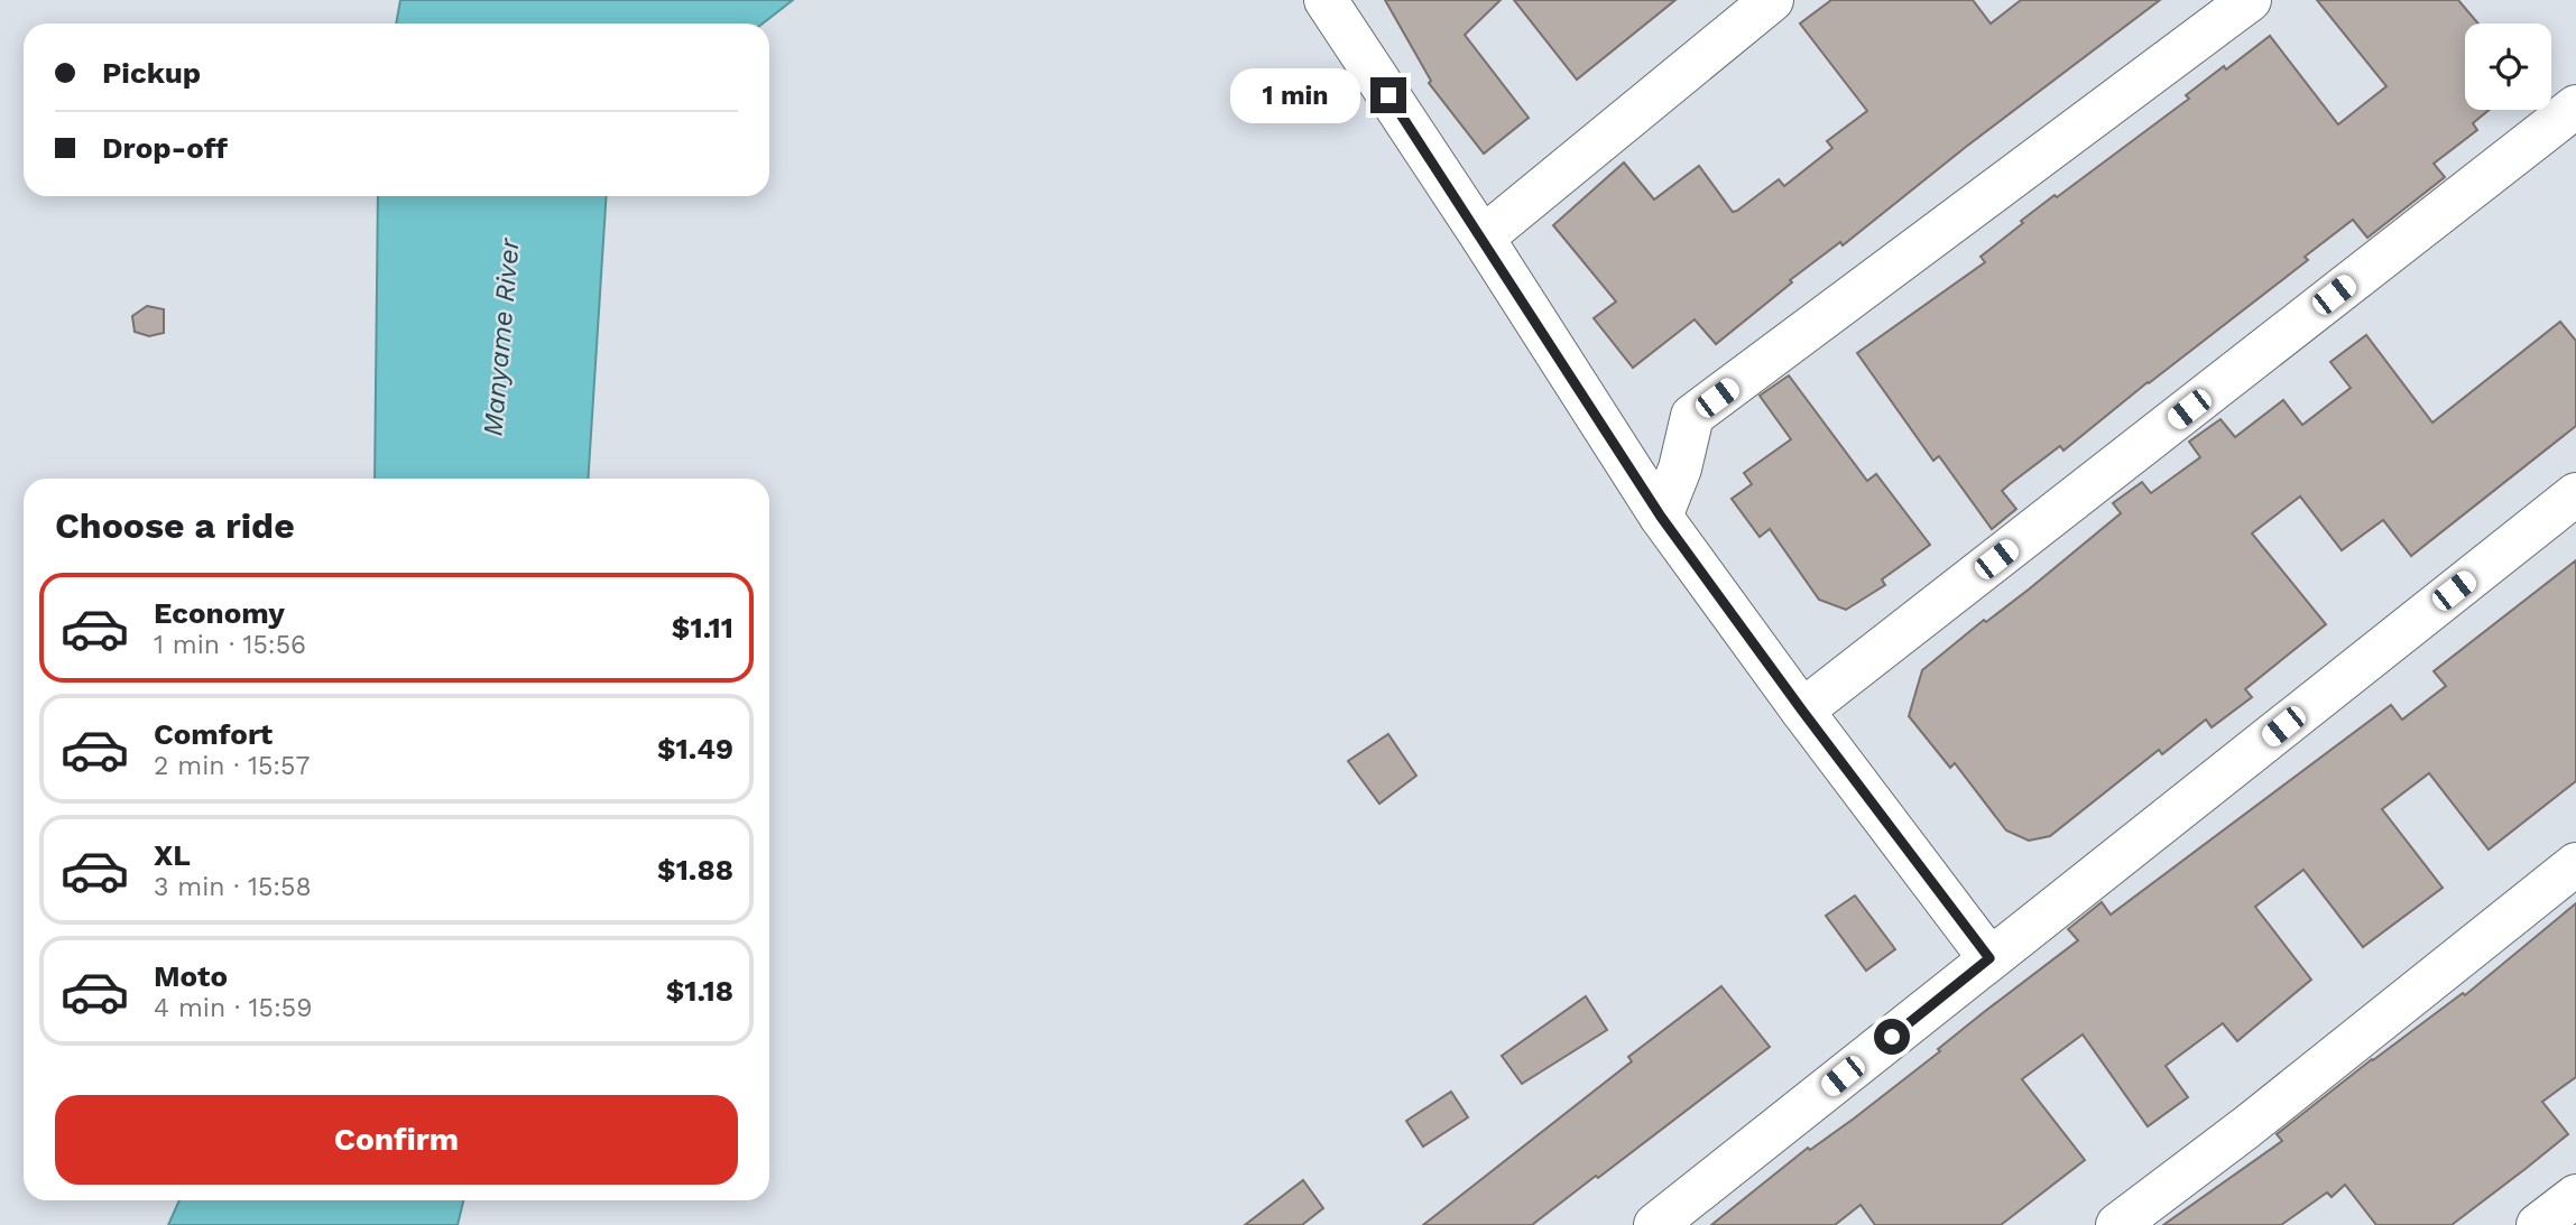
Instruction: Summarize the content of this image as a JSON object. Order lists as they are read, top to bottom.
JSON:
{
  "water": ["Manyame River"],
  "page": {
    "banner": ["Pickup", "Drop-off"],
    "bubble": "1 min",
    "heading": "Choose a ride",
    "list": [
      {
        "name": "Economy",
        "note": "1 min · 15:56",
        "value": "$1.11"
      },
      {
        "name": "Comfort",
        "note": "2 min · 15:57",
        "value": "$1.49"
      },
      {
        "name": "XL",
        "note": "3 min · 15:58",
        "value": "$1.88"
      },
      {
        "name": "Moto",
        "note": "4 min · 15:59",
        "value": "$1.18"
      }
    ],
    "buttons": "Confirm"
  }
}
